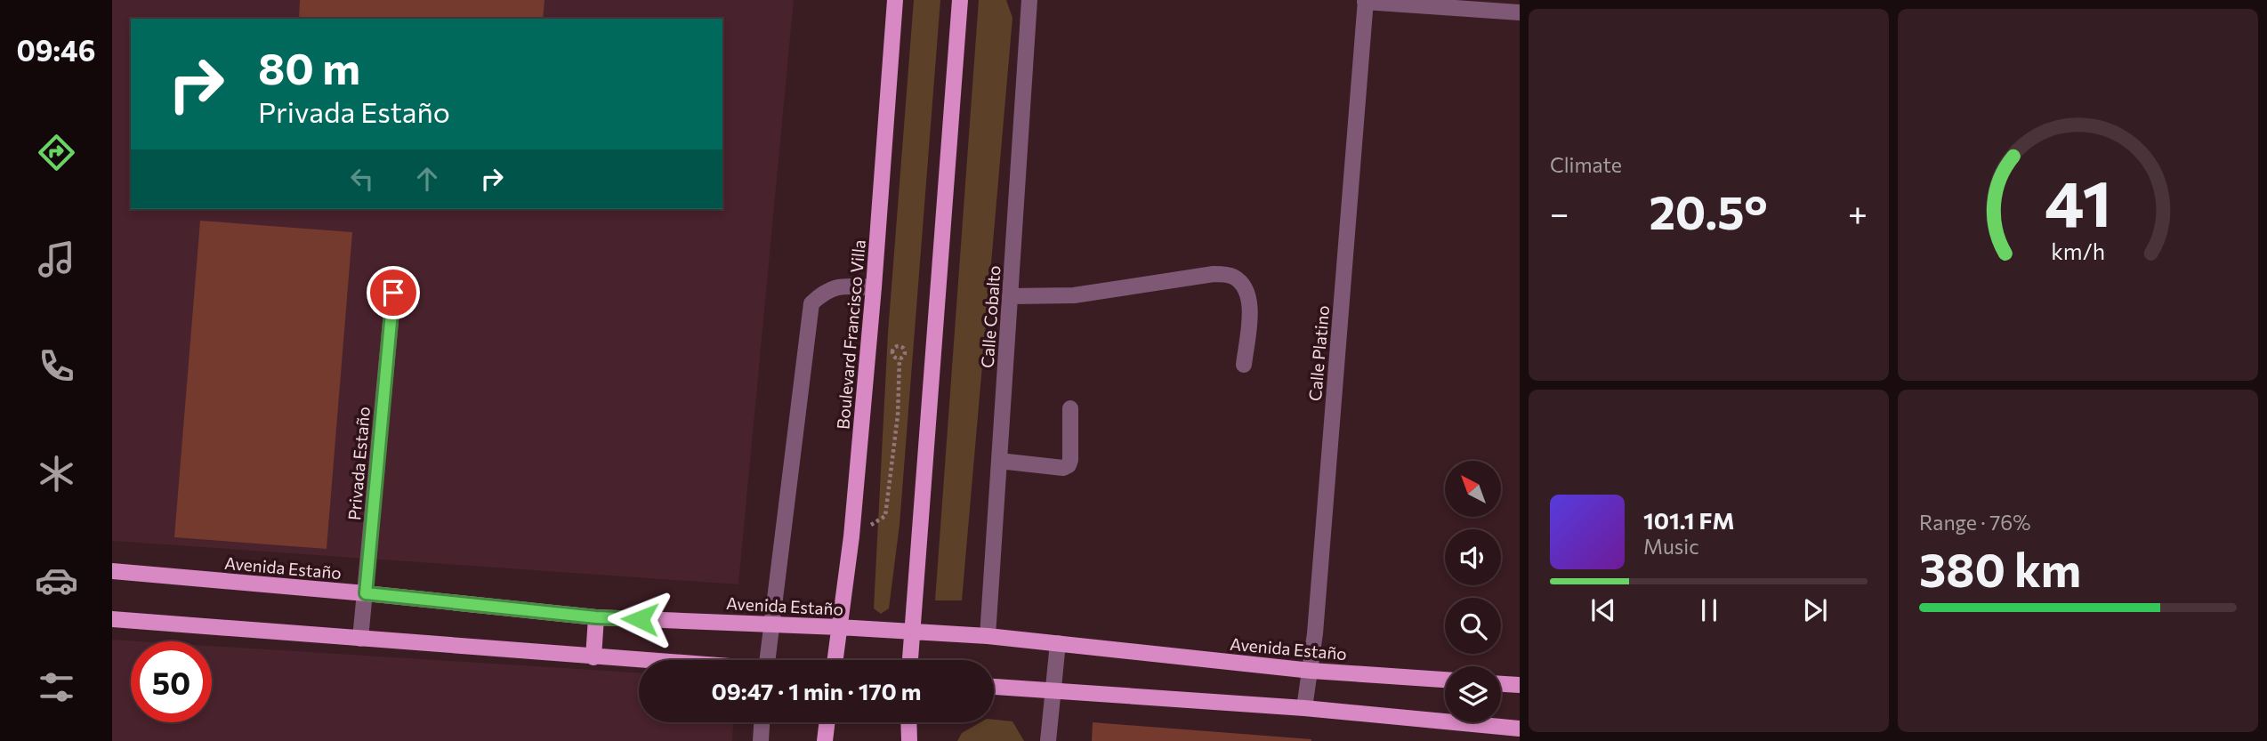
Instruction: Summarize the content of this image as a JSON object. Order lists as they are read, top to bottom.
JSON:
{
  "streets": {
    "main road": ["Boulevard Francisco Villa", "Avenida Estaño"],
    "street": ["Calle Cobalto", "Calle Platino", "Privada Estaño"]
  },
  "crossings": [
    ["Calle Cobalto", "Avenida Estaño"],
    ["Boulevard Francisco Villa", "Avenida Estaño"],
    ["Calle Platino", "Avenida Estaño"],
    ["Privada Estaño", "Avenida Estaño"]
  ],
  "north": "top left",
  "page": {
    "tabs": "09:46",
    "tile": [
      "Climate",
      ["Range · 76%", "380 km"]
    ],
    "turn": ["80 m", "Privada Estaño"],
    "heat": ["−", "20.5°", "+"],
    "song": ["101.1 FM", "Music"],
    "limit": "50",
    "trip": "09:47 · 1 min · 170 m",
    "gauge": ["41", "km/h"]
  }
}
